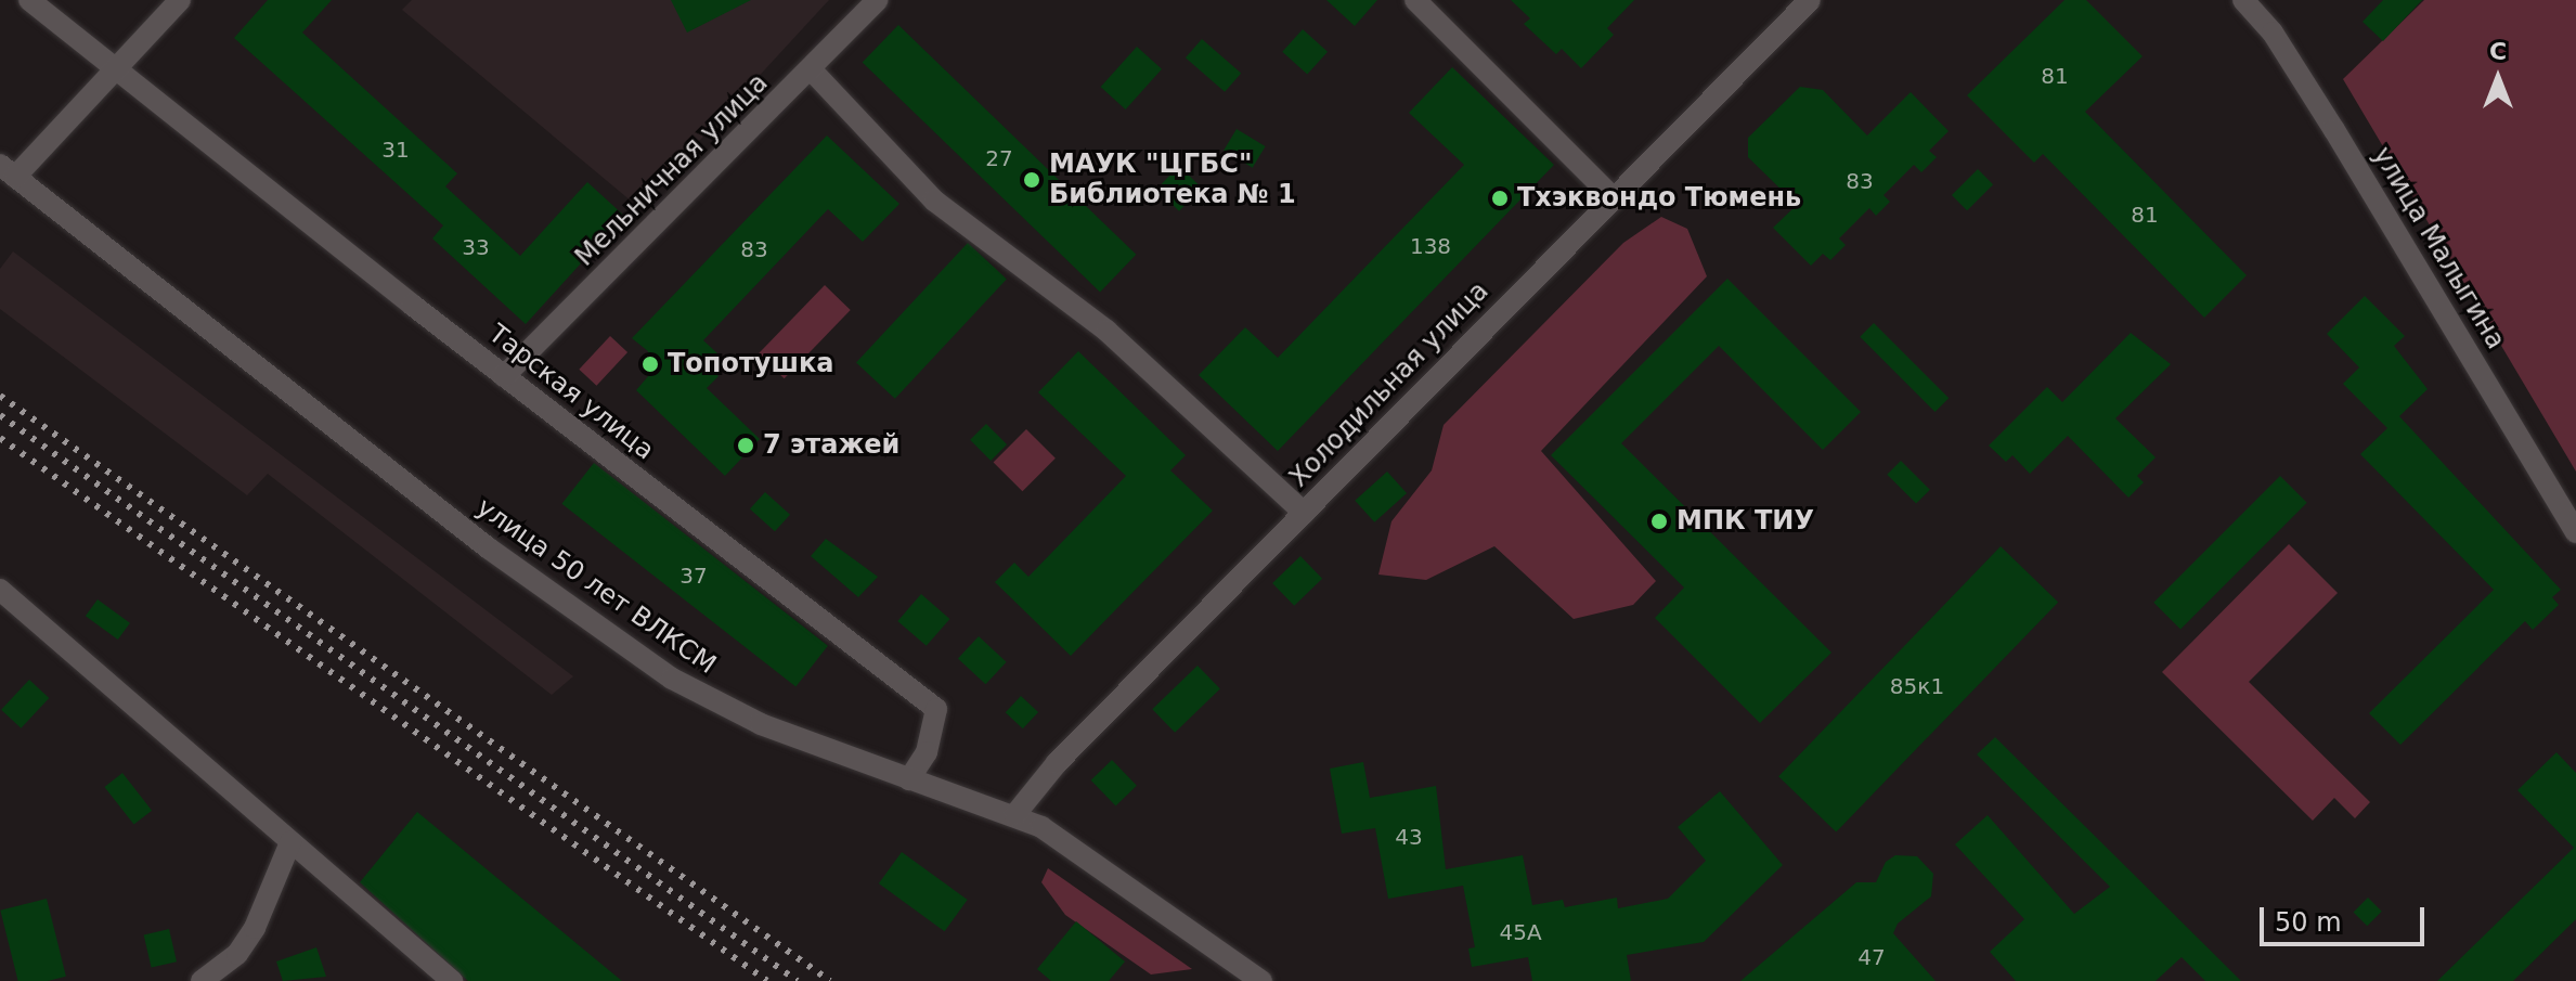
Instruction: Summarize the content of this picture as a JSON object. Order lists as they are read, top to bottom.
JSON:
{
  "streets": {
    "street": [
      "Мельничная улица",
      "улица Малыгина",
      "Холодильная улица",
      "Тарская улица",
      "улица 50 лет ВЛКСМ"
    ]
  },
  "crossings": [
    ["Мельничная улица", "Тарская улица"],
    ["Холодильная улица", "улица 50 лет ВЛКСМ"],
    ["Тарская улица", "улица 50 лет ВЛКСМ"]
  ],
  "places": [
    "МАУК \"ЦГБС\" Библиотека № 1",
    "Тхэквондо Тюмень",
    "Топотушка",
    "7 этажей",
    "МПК ТИУ"
  ],
  "house_numbers": [
    "81",
    "31",
    "27",
    "83",
    "81",
    "138",
    "33",
    "83",
    "37",
    "85к1",
    "43",
    "45А",
    "47"
  ],
  "scale_bar": "50 m",
  "north": "top"
}
